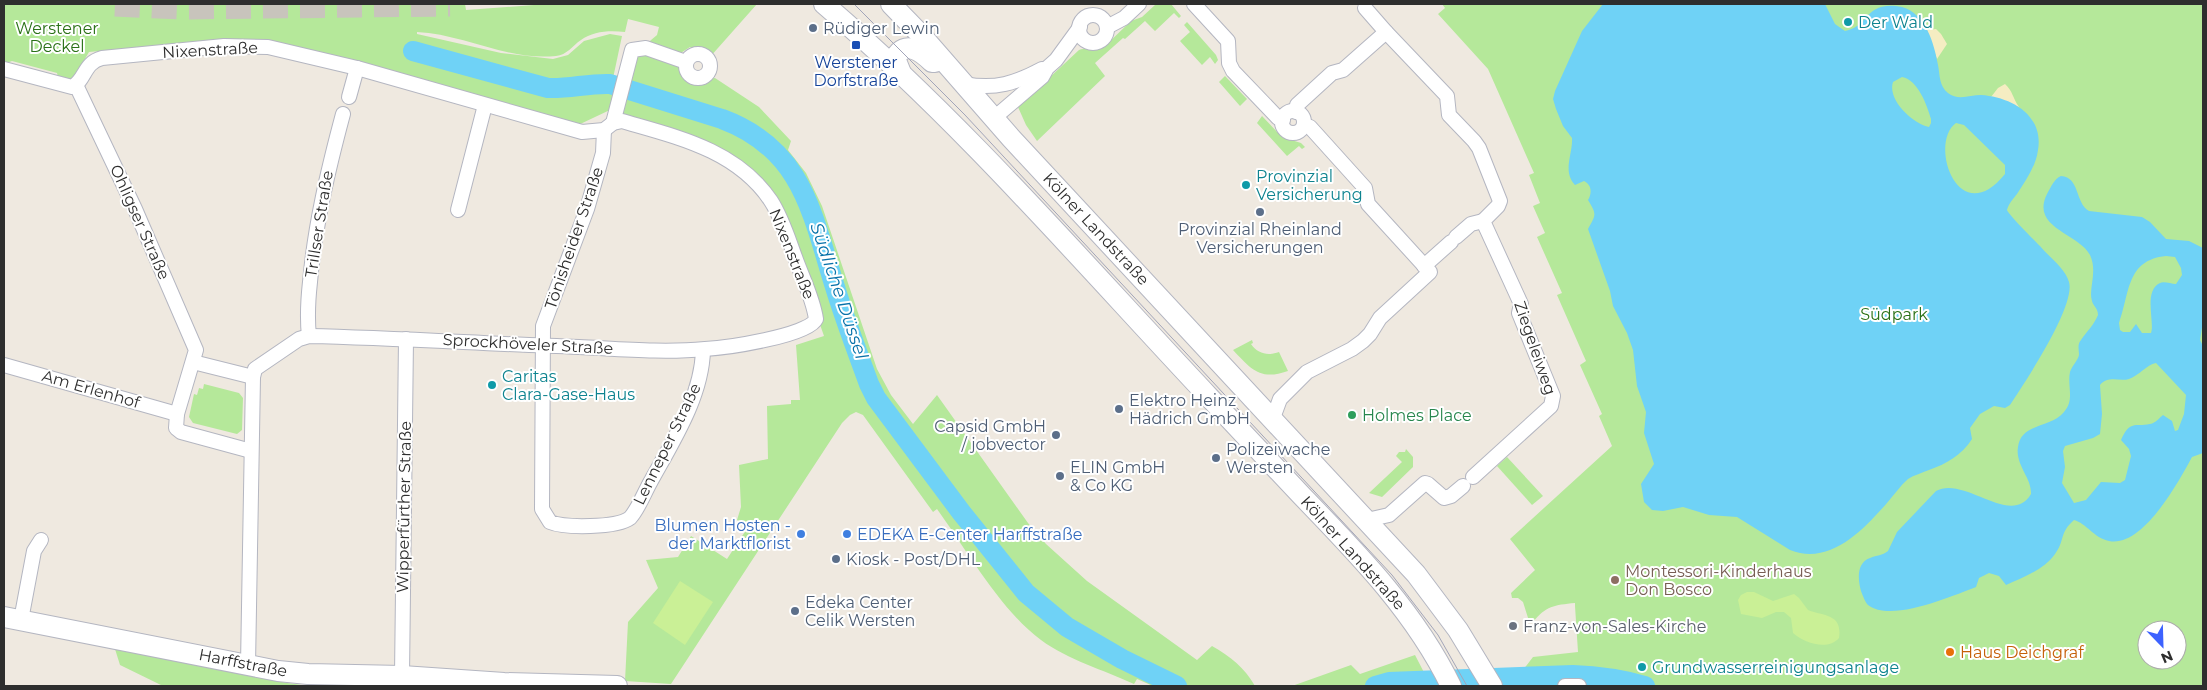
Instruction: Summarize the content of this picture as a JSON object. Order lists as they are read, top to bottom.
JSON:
{
  "streets": {
    "main road": ["Kölner Landstraße", "Harffstraße"],
    "street": [
      "Nixenstraße",
      "Ohligser Straße",
      "Trillser Straße",
      "Tönisheider Straße",
      "Sprockhöveler Straße",
      "Ziegeleiweg",
      "Am Erlenhof",
      "Lenneper Straße",
      "Wipperfürther Straße"
    ]
  },
  "crossings": [
    ["Nixenstraße", "Ohligser Straße"],
    ["Nixenstraße", "Tönisheider Straße"],
    ["Nixenstraße", "Sprockhöveler Straße"],
    ["Ohligser Straße", "Am Erlenhof"],
    ["Trillser Straße", "Sprockhöveler Straße"],
    ["Kölner Landstraße", "Ziegeleiweg"],
    ["Tönisheider Straße", "Sprockhöveler Straße"],
    ["Tönisheider Straße", "Lenneper Straße"],
    ["Sprockhöveler Straße", "Lenneper Straße"],
    ["Sprockhöveler Straße", "Wipperfürther Straße"],
    ["Wipperfürther Straße", "Harffstraße"]
  ],
  "water": ["Südliche Düssel"],
  "parks": ["Werstener Deckel", "Südpark"],
  "places": {
    "other": [
      "Der Wald",
      "Rüdiger Lewin",
      "Provinzial Versicherung",
      "Provinzial Rheinland Versicherungen",
      "Caritas Clara-Gase-Haus",
      "Elektro Heinz Hädrich GmbH",
      "Holmes Place",
      "Capsid GmbH / jobvector",
      "Polizeiwache Wersten",
      "ELIN GmbH & Co KG",
      "Blumen Hosten - der Marktflorist",
      "EDEKA E-Center Harffstraße",
      "Kiosk - Post/DHL",
      "Montessori-Kinderhaus Don Bosco",
      "Edeka Center Celik Wersten",
      "Franz-von-Sales-Kirche",
      "Haus Deichgraf",
      "Grundwasserreinigungsanlage"
    ],
    "transit": ["Werstener Dorfstraße"]
  },
  "north": "bottom right"
}
